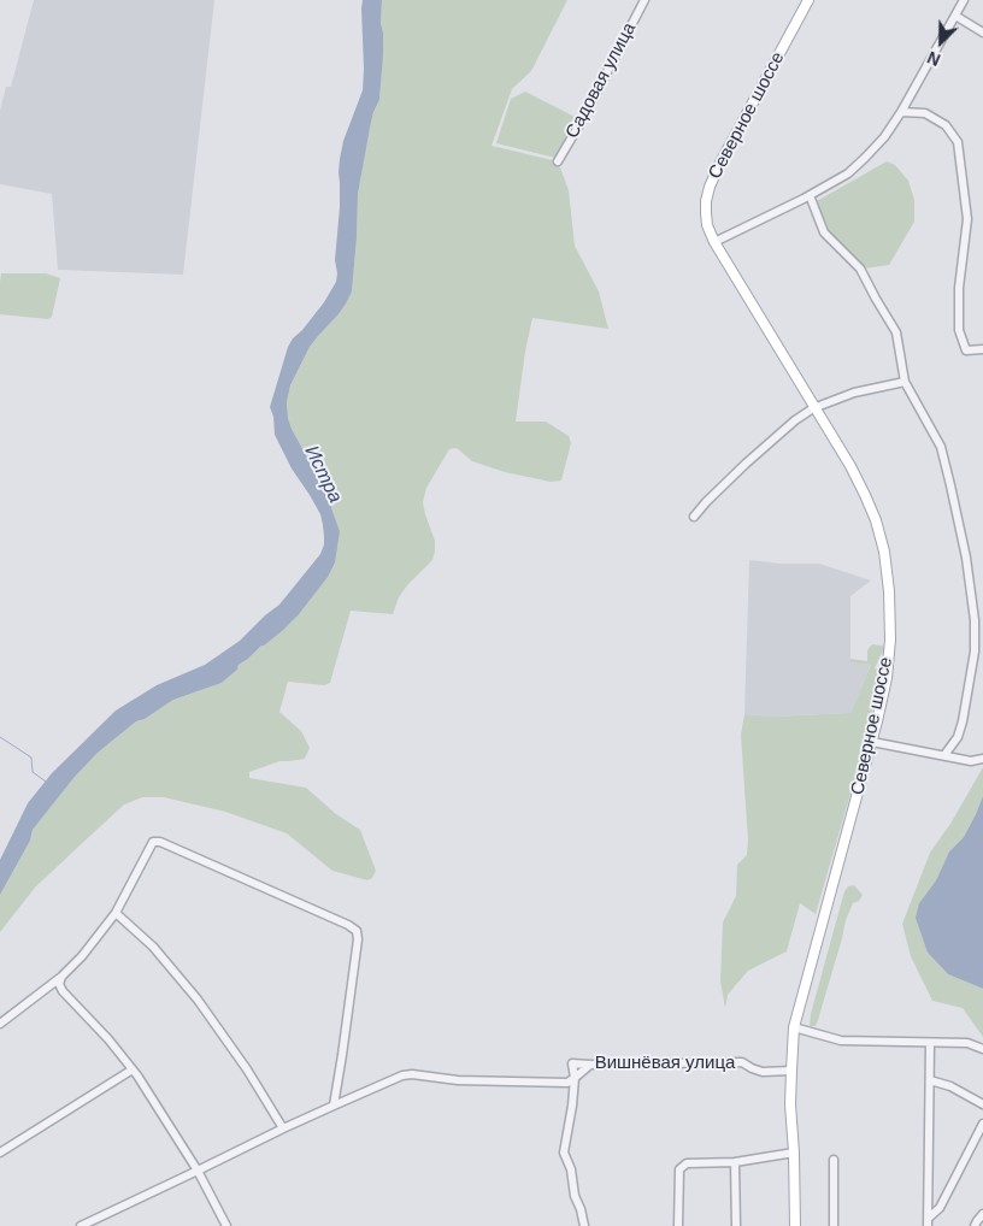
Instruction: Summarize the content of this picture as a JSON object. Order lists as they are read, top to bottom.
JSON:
{
  "streets": {
    "main road": ["Северное шоссе"],
    "street": ["Садовая улица", "Вишнёвая улица"]
  },
  "crossings": [
    ["Северное шоссе", "Вишнёвая улица"]
  ],
  "water": ["Истра"],
  "north": "bottom left"
}
